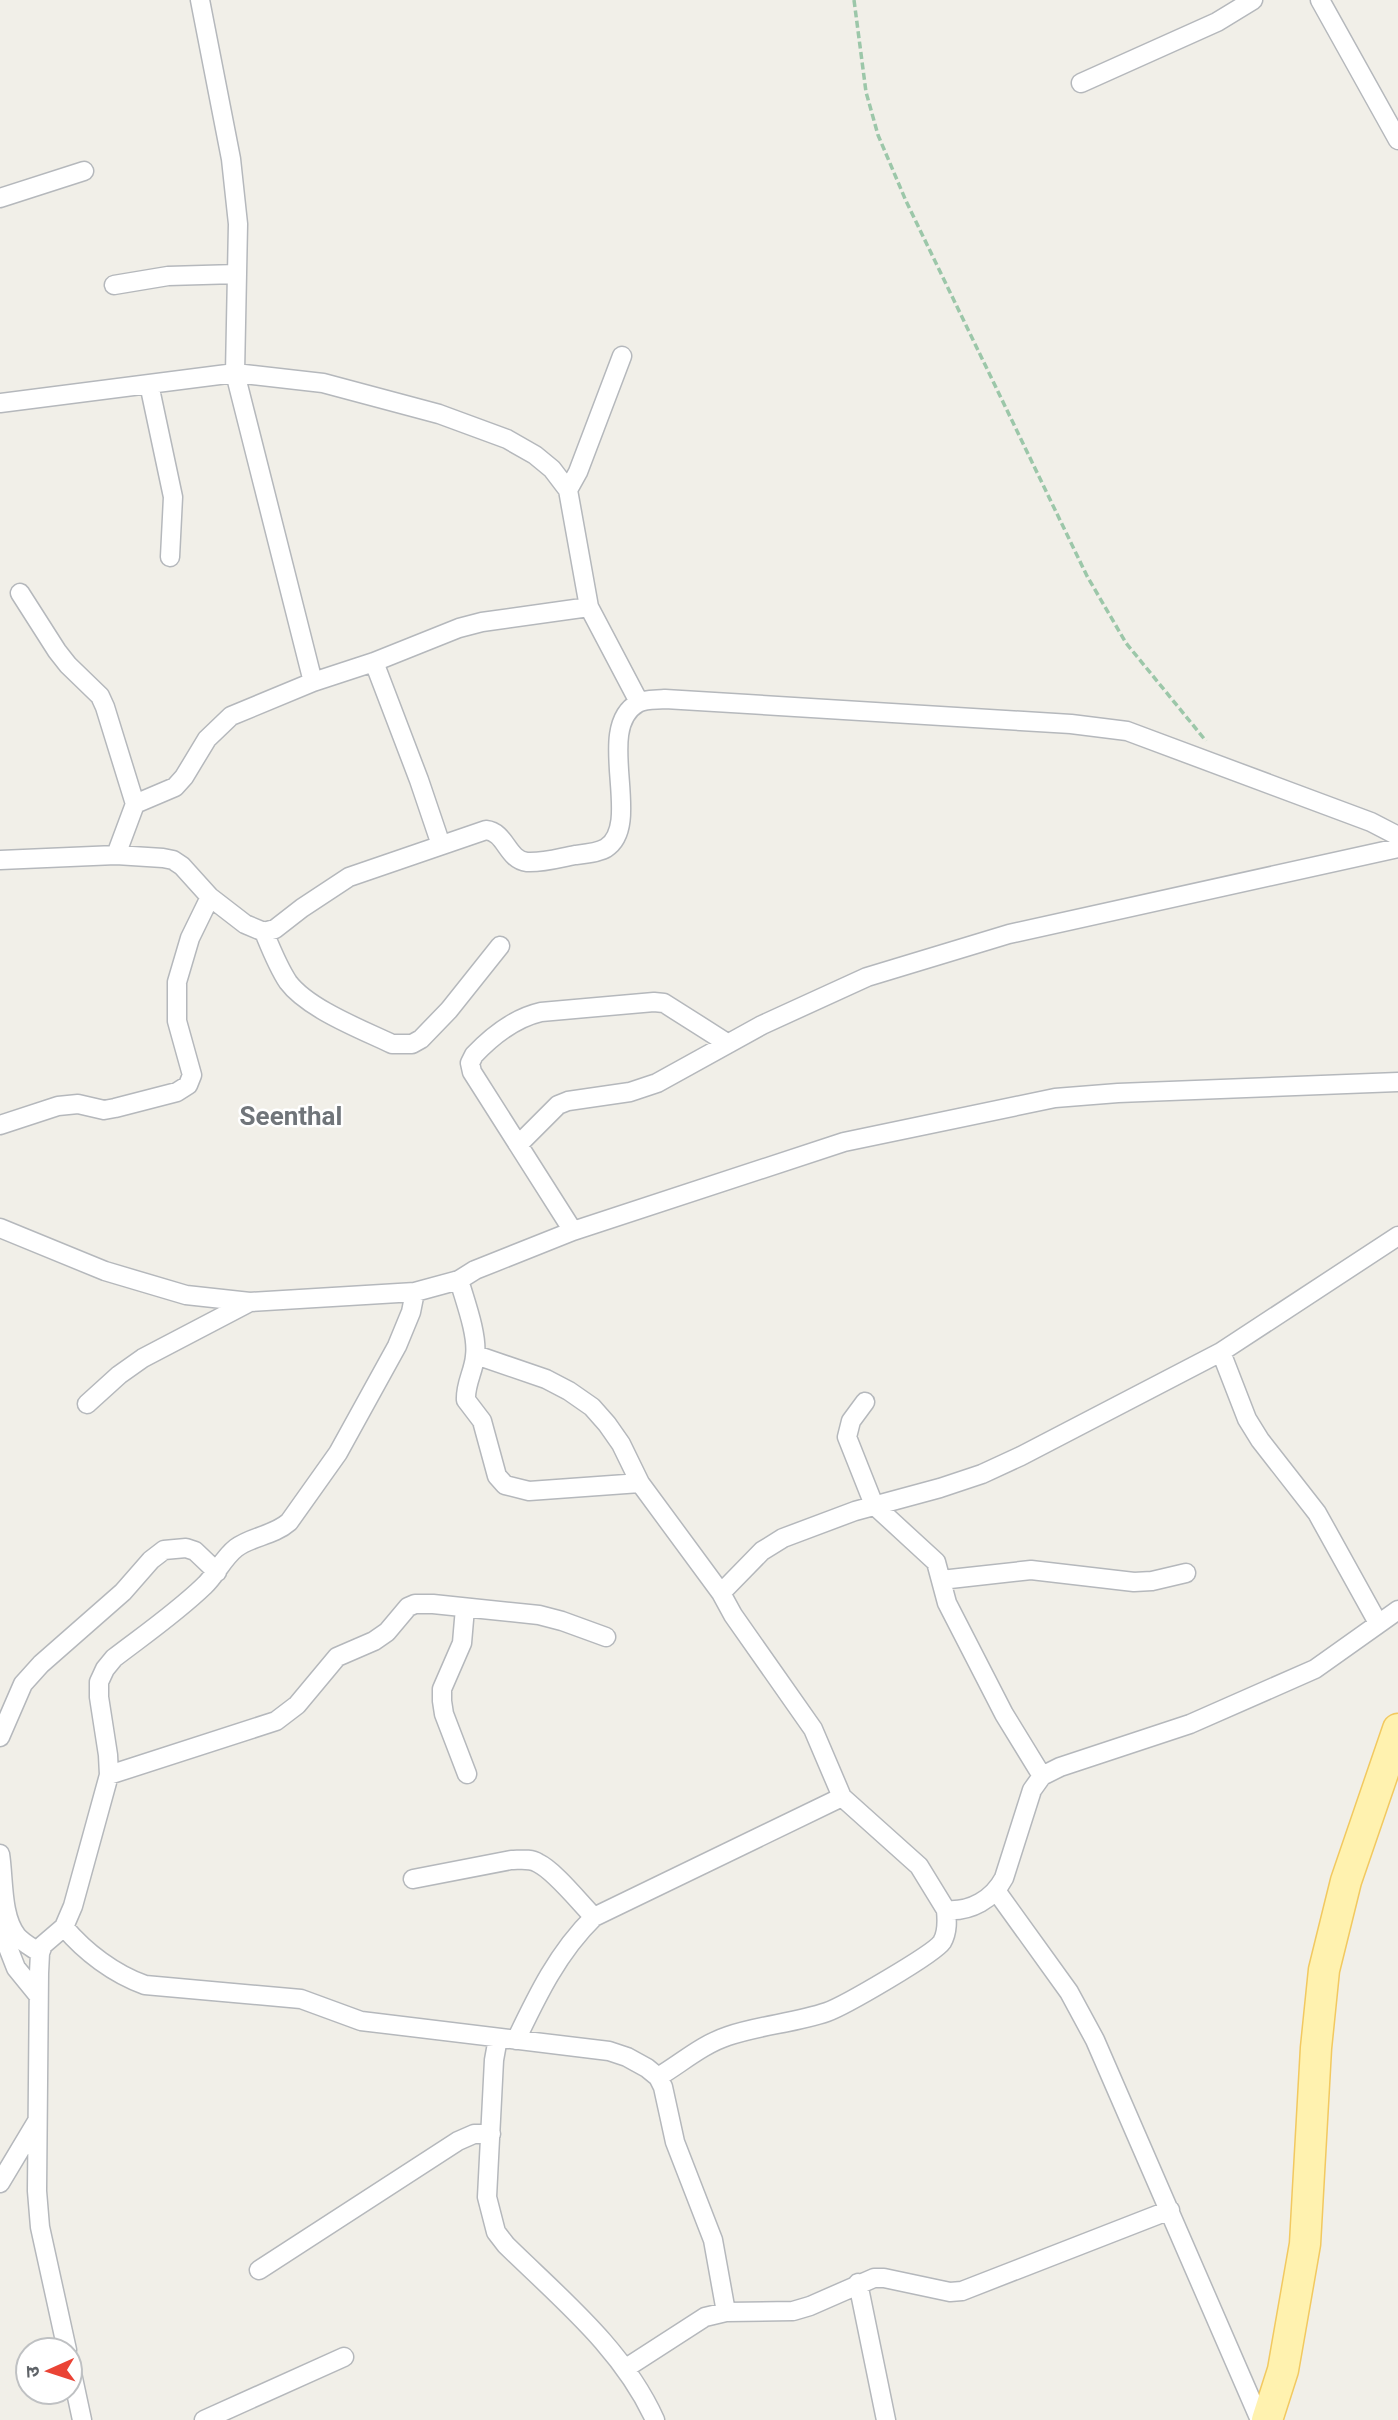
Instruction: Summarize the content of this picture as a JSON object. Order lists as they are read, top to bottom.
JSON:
{
  "districts": ["Seenthal"],
  "north": "left"
}
